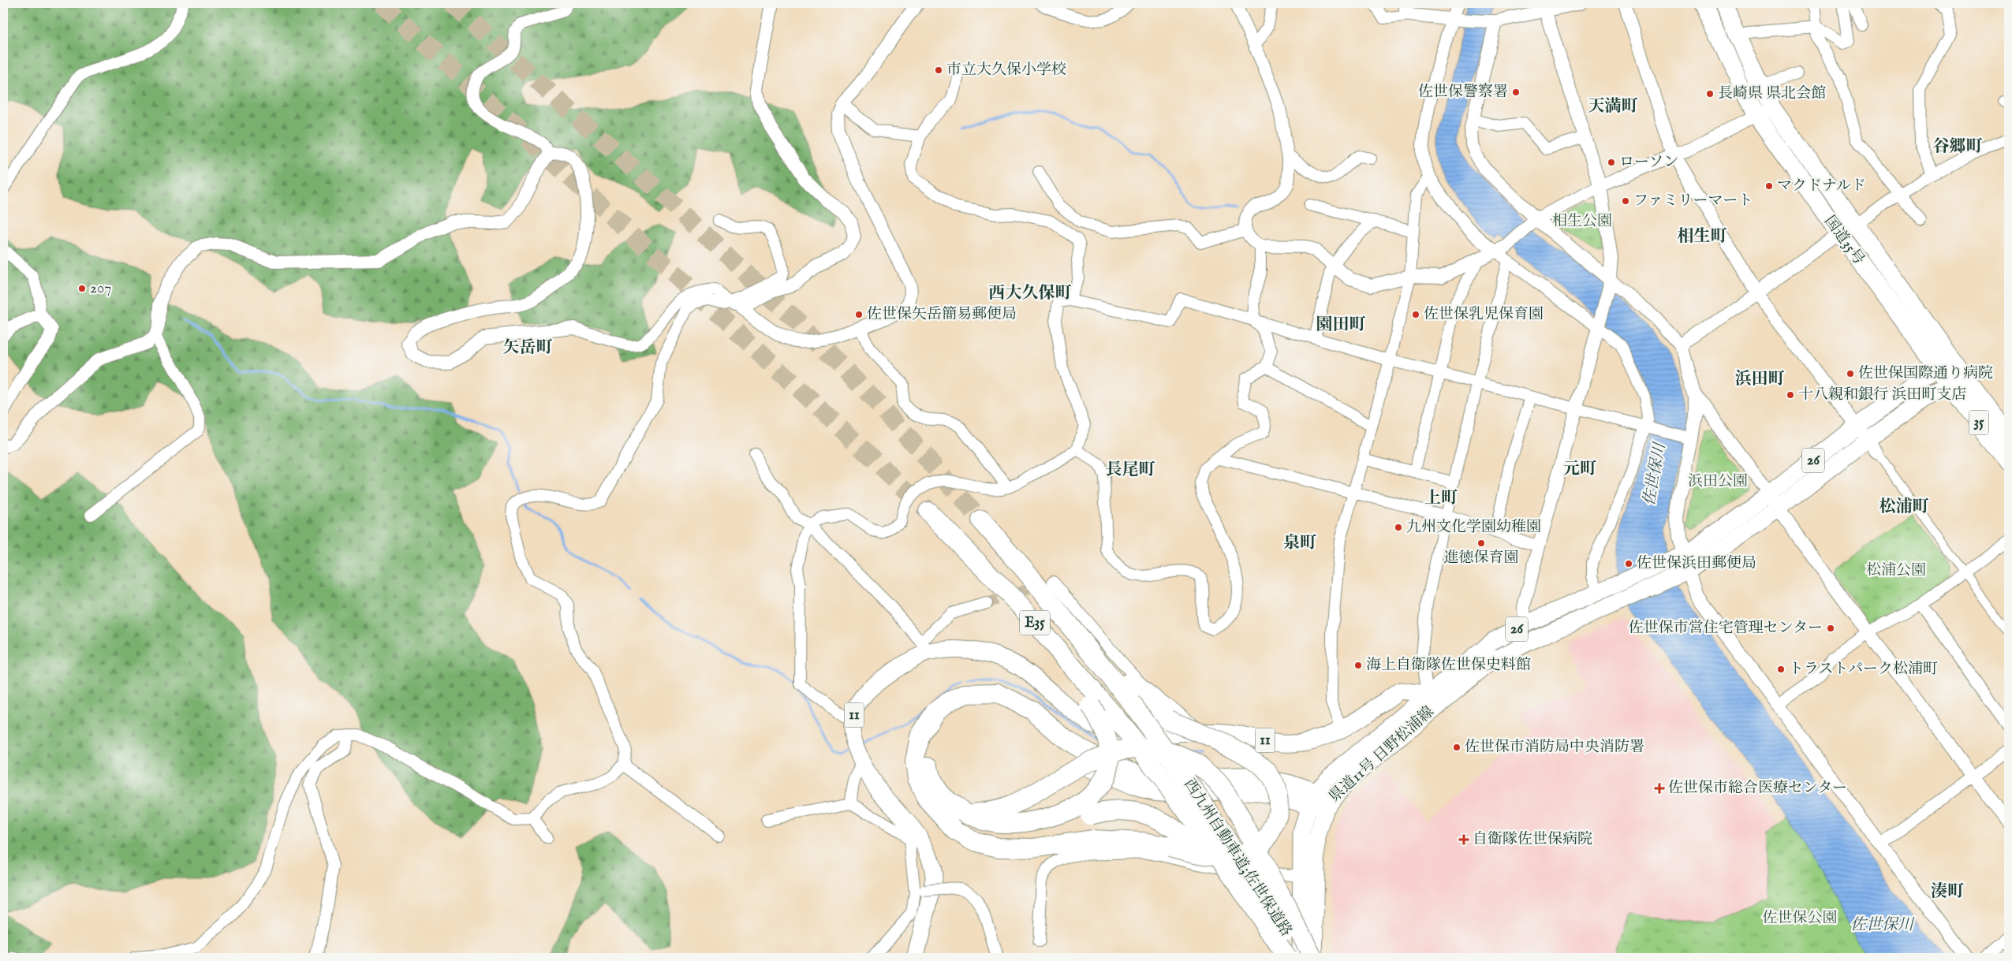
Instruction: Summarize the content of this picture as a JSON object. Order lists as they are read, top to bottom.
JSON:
{
  "streets": {
    "highway": [
      "国道35号",
      "35",
      "E35",
      "西九州自動車道;佐世保道路"
    ],
    "main road": ["26", "11", "県道11号 日野松浦線"]
  },
  "crossings": [
    ["国道35号", "26"],
    ["26", "県道11号 日野松浦線"],
    ["E35", "西九州自動車道;佐世保道路"]
  ],
  "districts": [
    "天満町",
    "谷郷町",
    "相生町",
    "西大久保町",
    "園田町",
    "矢岳町",
    "浜田町",
    "元町",
    "長尾町",
    "上町",
    "松浦町",
    "泉町",
    "湊町"
  ],
  "water": ["佐世保川"],
  "parks": [
    "相生公園",
    "浜田公園",
    "松浦公園",
    "佐世保公園"
  ],
  "places": {
    "other": [
      "市立大久保小学校",
      "佐世保警察署",
      "長崎県 県北会館",
      "ローソン",
      "マクドナルド",
      "ファミリーマート",
      "207",
      "佐世保矢岳簡易郵便局",
      "佐世保乳児保育園",
      "佐世保国際通り病院",
      "十八親和銀行 浜田町支店",
      "九州文化学園幼稚園",
      "進徳保育園",
      "佐世保浜田郵便局",
      "佐世保市営住宅管理センター",
      "海上自衛隊佐世保史料館",
      "トラストパーク松浦町",
      "佐世保市消防局中央消防署"
    ],
    "health": ["佐世保市総合医療センター", "自衛隊佐世保病院"]
  }
}
